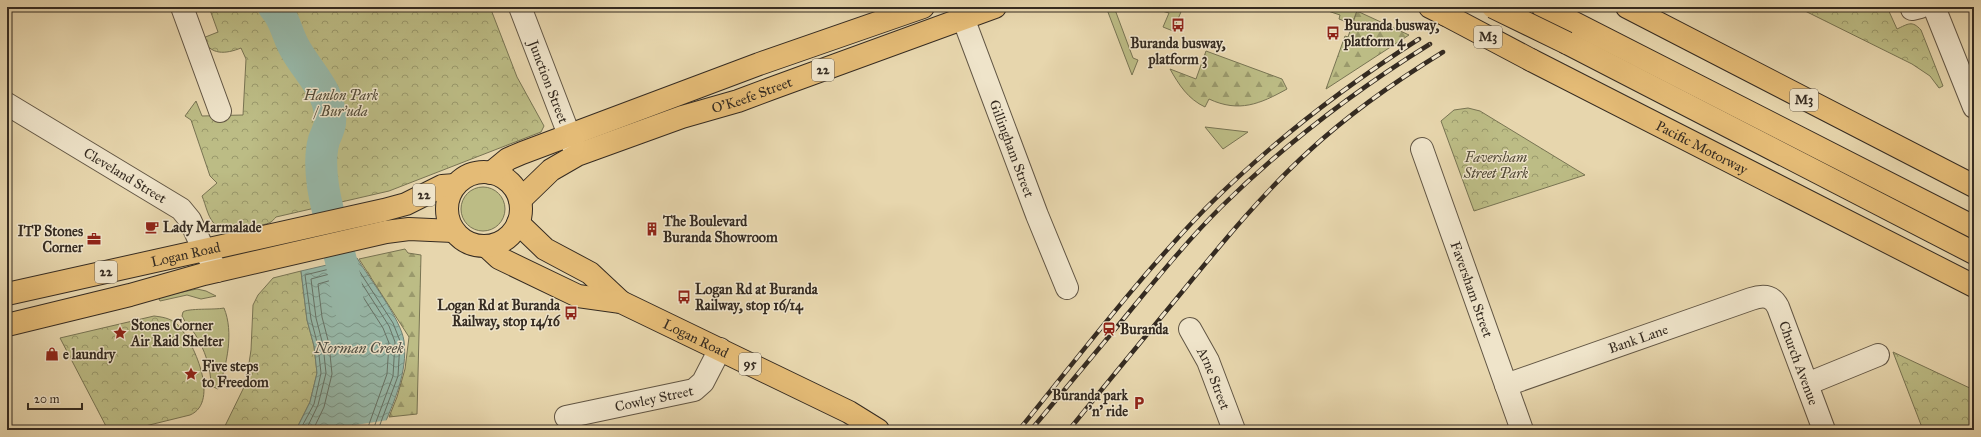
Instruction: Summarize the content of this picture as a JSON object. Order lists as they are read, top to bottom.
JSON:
{
  "streets": {
    "main road": [
      "M3",
      "22",
      "O'Keefe Street",
      "Pacific Motorway",
      "Logan Road",
      "95"
    ],
    "street": [
      "Junction Street",
      "Gillingham Street",
      "Cleveland Street",
      "Faversham Street",
      "Bank Lane",
      "Church Avenue",
      "Arne Street",
      "Cowley Street"
    ]
  },
  "crossings": [
    ["22", "O'Keefe Street"],
    ["22", "Logan Road"],
    ["Junction Street", "O'Keefe Street"],
    ["O'Keefe Street", "Gillingham Street"],
    ["O'Keefe Street", "Logan Road"],
    ["Cleveland Street", "Logan Road"],
    ["Logan Road", "Cowley Street"],
    ["Faversham Street", "Bank Lane"],
    ["Bank Lane", "Church Avenue"]
  ],
  "water": ["Norman Creek"],
  "parks": ["Hanlon Park / Bur'uda", "Faversham Street Park"],
  "places": {
    "bus stop": [
      "Buranda busway, platform 3",
      "Buranda busway, platform 4",
      "Logan Rd at Buranda Railway, stop 16/14",
      "Logan Rd at Buranda Railway, stop 14/16"
    ],
    "cafe": ["Lady Marmalade"],
    "building": ["The Boulevard Buranda Showroom"],
    "office": ["ITP Stones Corner"],
    "station": ["Buranda"],
    "place": ["Stones Corner Air Raid Shelter", "Five steps to Freedom"],
    "shop": ["e laundry"],
    "parking": ["Buranda park 'n' ride"]
  },
  "scale_bar": "20 m"
}
